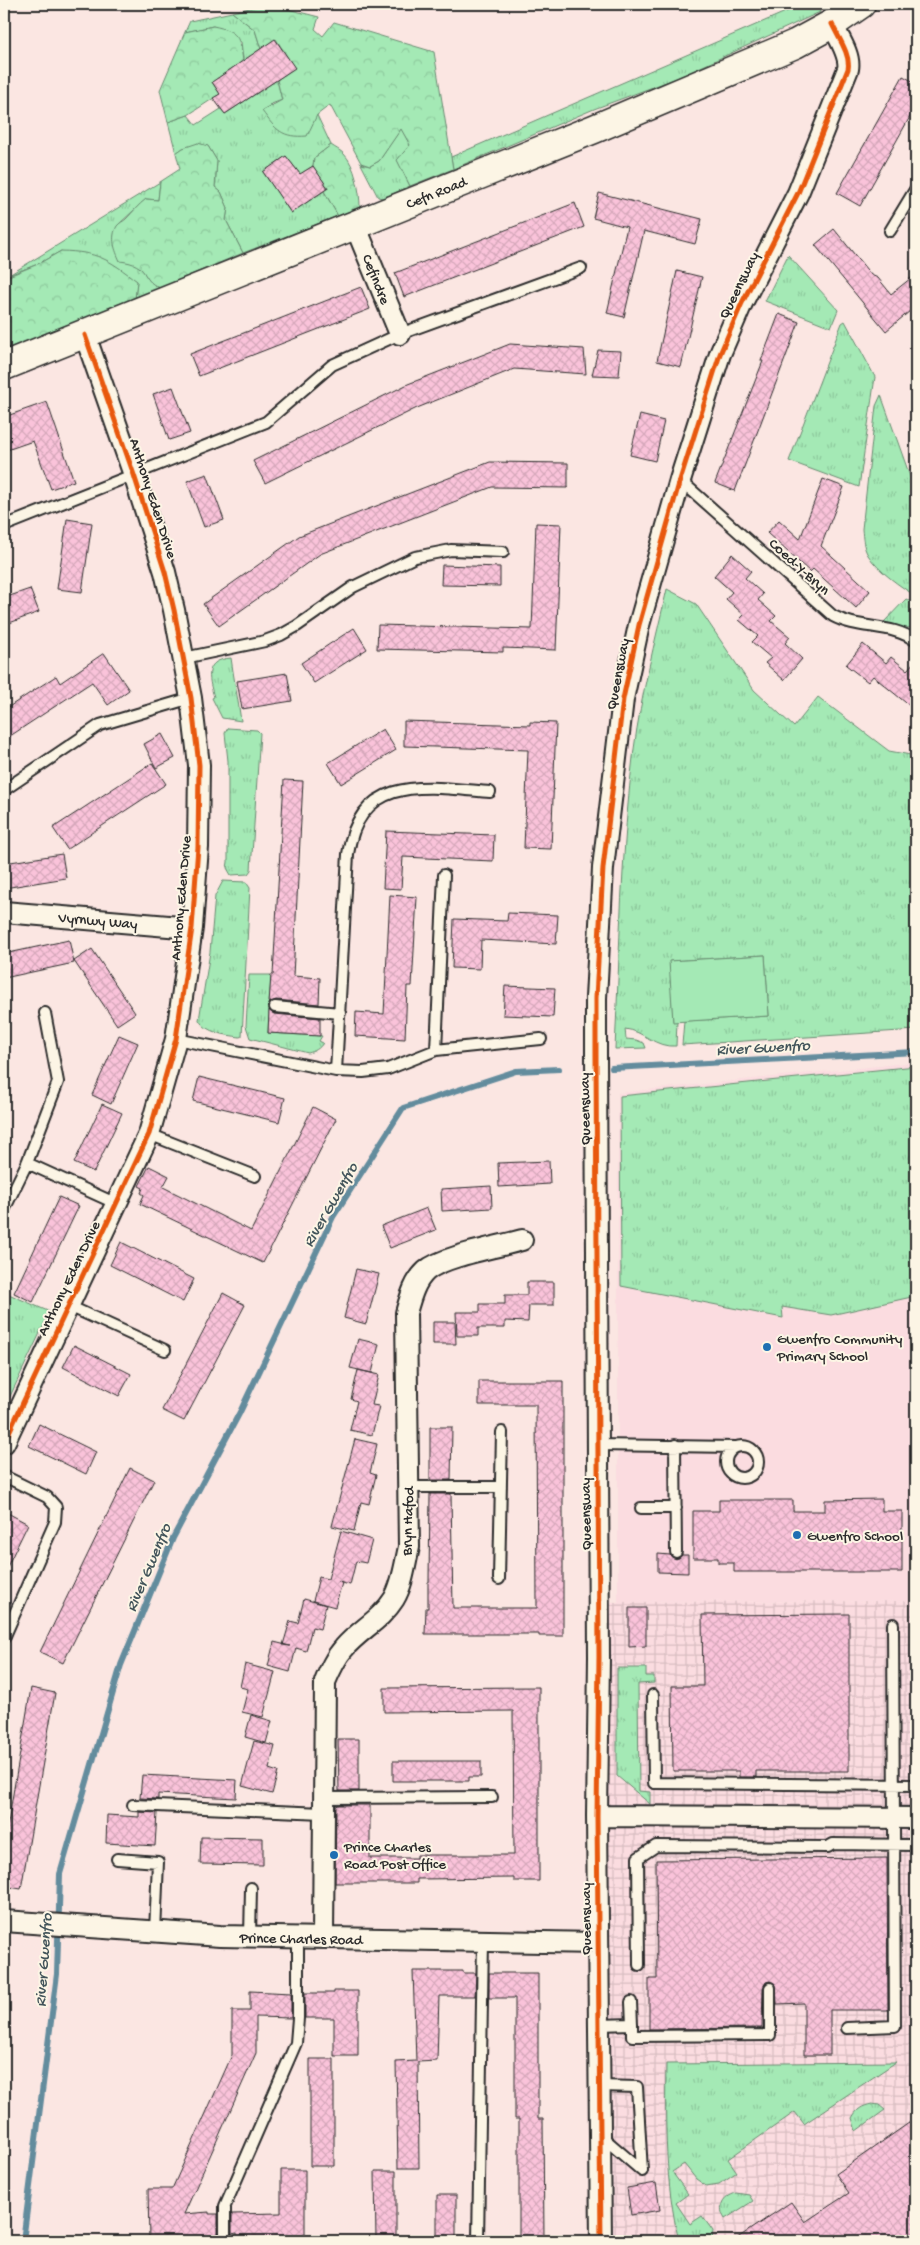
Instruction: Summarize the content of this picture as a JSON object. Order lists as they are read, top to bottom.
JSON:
{
  "streets": {
    "street": [
      "Cefn Road",
      "Cefindre",
      "Queensway",
      "Anthony Eden Drive",
      "Vyrnwy Way",
      "Bryn Hafod",
      "Prince Charles Road"
    ],
    "lane": ["Coed-Y-Bryn"]
  },
  "crossings": [
    ["Cefn Road", "Cefindre"],
    ["Cefn Road", "Queensway"],
    ["Cefn Road", "Anthony Eden Drive"],
    ["Queensway", "Coed-Y-Bryn"],
    ["Queensway", "Prince Charles Road"],
    ["Anthony Eden Drive", "Vyrnwy Way"],
    ["Bryn Hafod", "Prince Charles Road"]
  ],
  "water": ["River Gwenfro"],
  "places": ["Gwenfro Community Primary School", "Gwenfro School", "Prince Charles Road Post Office"]
}
